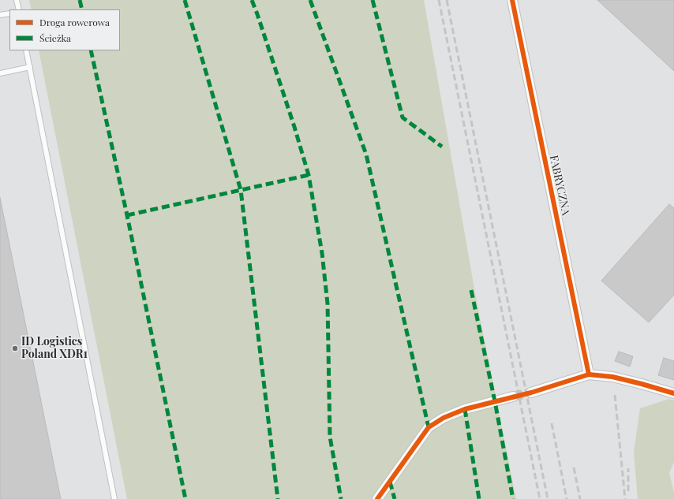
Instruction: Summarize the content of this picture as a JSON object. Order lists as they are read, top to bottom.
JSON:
{
  "streets": {
    "street": ["FABRYCZNA"]
  },
  "places": ["ID Logistics Poland XDR1"],
  "legend": ["Droga rowerowa", "Ścieżka"]
}
